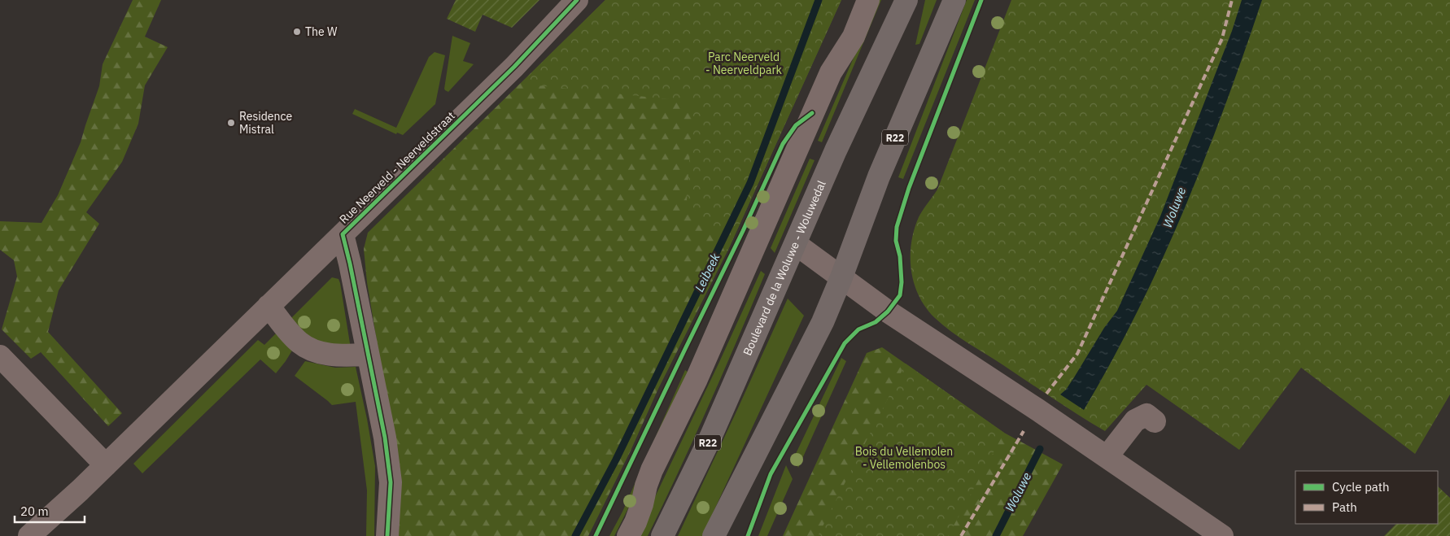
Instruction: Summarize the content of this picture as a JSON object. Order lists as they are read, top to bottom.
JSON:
{
  "streets": {
    "highway": ["R22", "Boulevard de la Woluwe - Woluwedal"],
    "street": ["Rue Neerveld - Neerveldstraat"]
  },
  "water": ["Woluwe", "Leibeek"],
  "parks": ["Parc Neerveld - Neerveldpark", "Bois du Vellemolen - Vellemolenbos"],
  "places": ["The W", "Residence Mistral"],
  "legend": ["Cycle path", "Path"],
  "scale_bar": "20 m"
}
